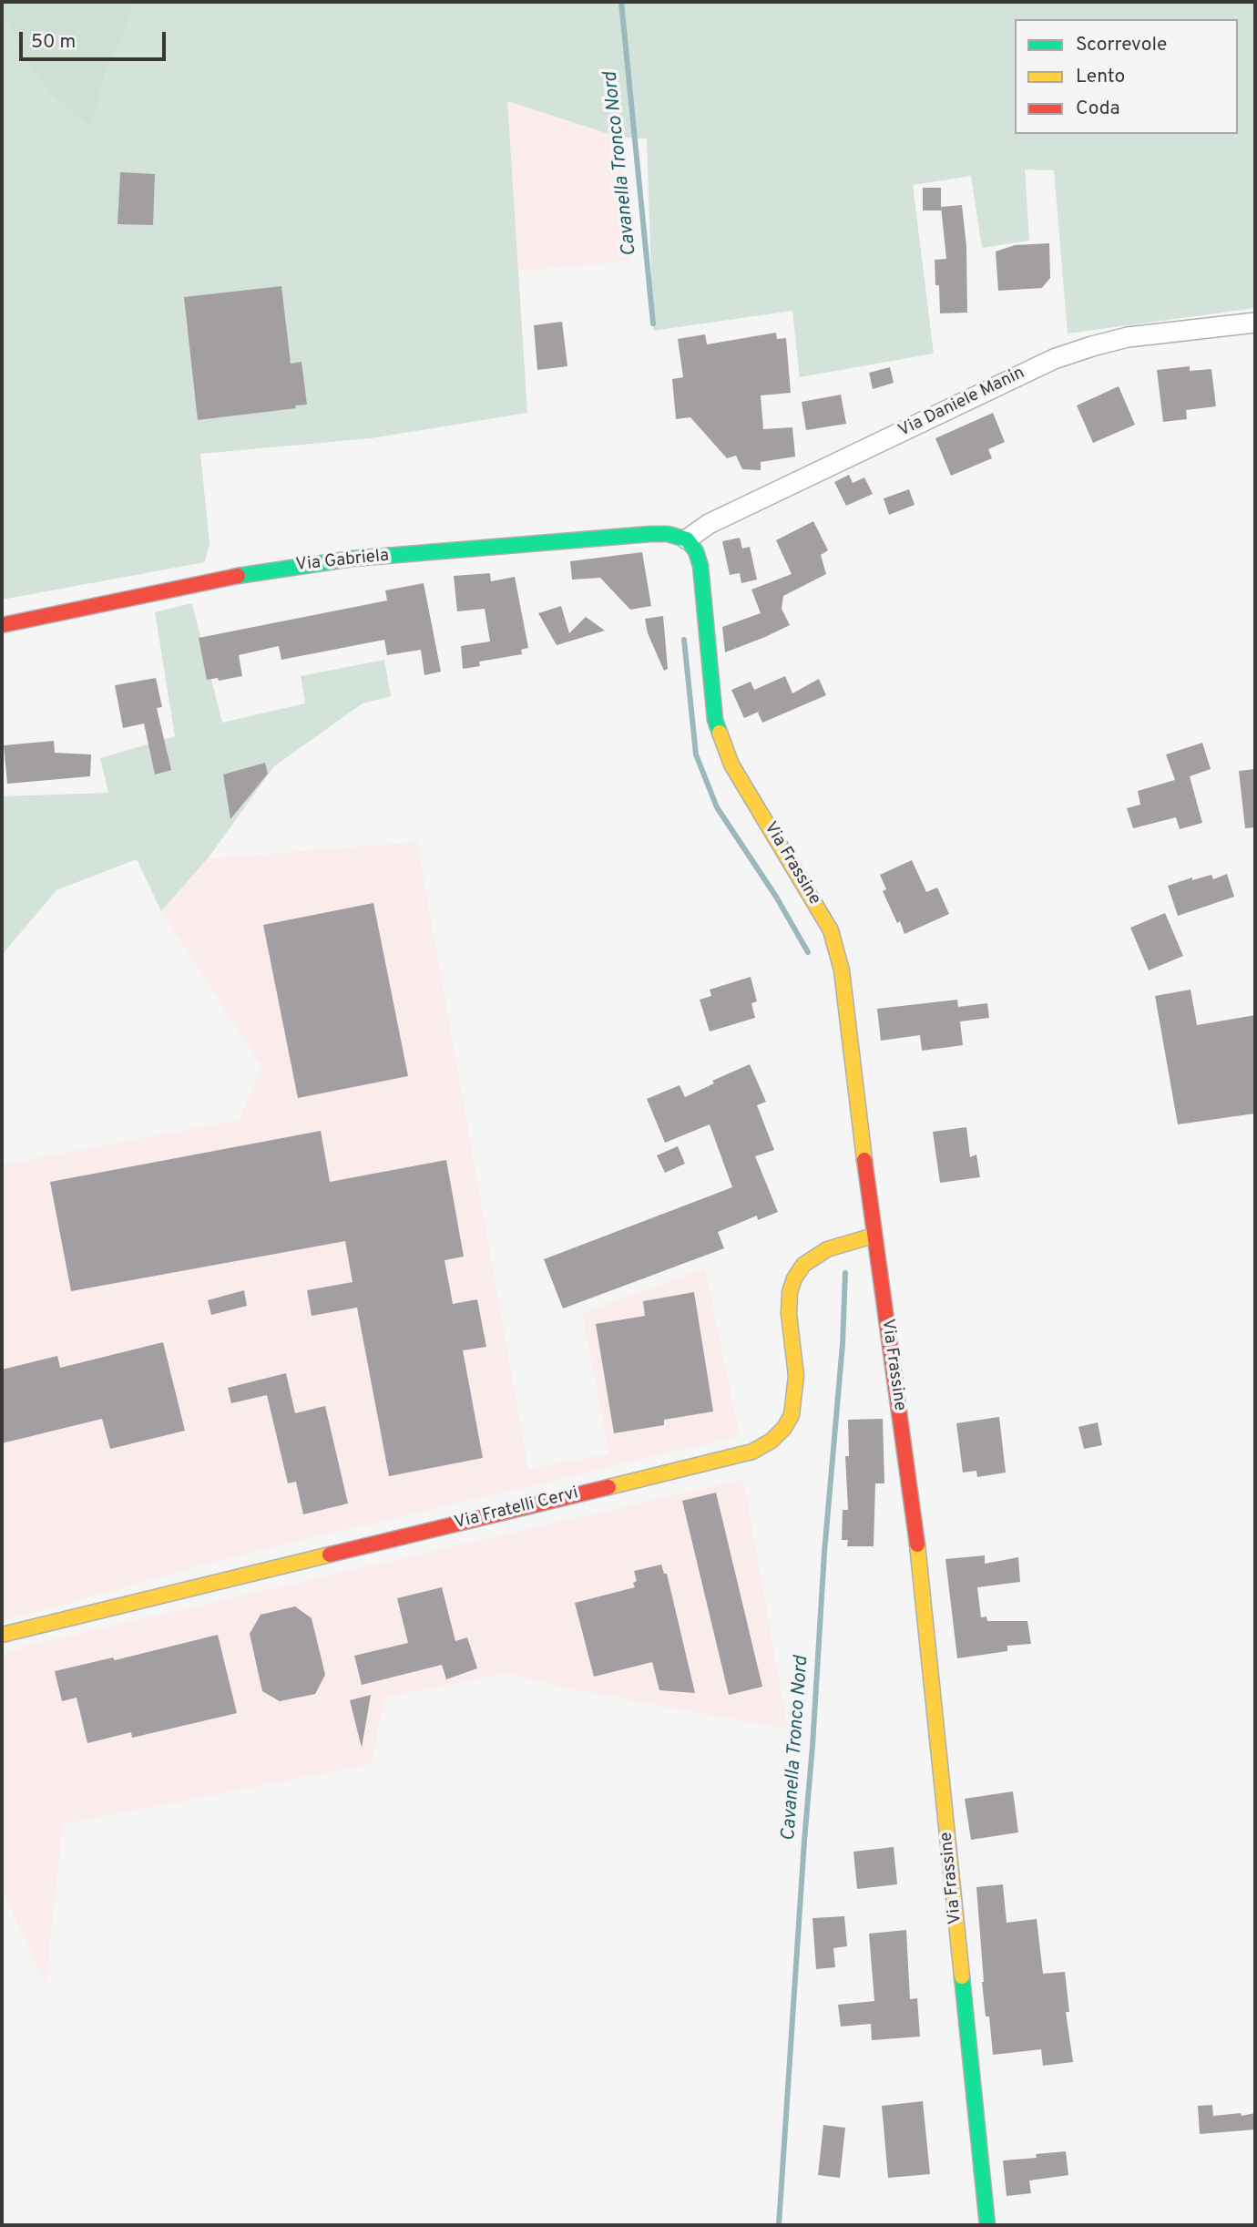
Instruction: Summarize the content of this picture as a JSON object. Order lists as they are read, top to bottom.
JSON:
{
  "streets": {
    "street": [
      "Via Daniele Manin",
      "Via Gabriela",
      "Via Frassine",
      "Via Fratelli Cervi"
    ]
  },
  "crossings": [
    ["Via Daniele Manin", "Via Gabriela"],
    ["Via Daniele Manin", "Via Frassine"],
    ["Via Gabriela", "Via Frassine"],
    ["Via Frassine", "Via Fratelli Cervi"]
  ],
  "water": ["Cavanella Tronco Nord"],
  "legend": ["Scorrevole", "Lento", "Coda"],
  "scale_bar": "50 m"
}
